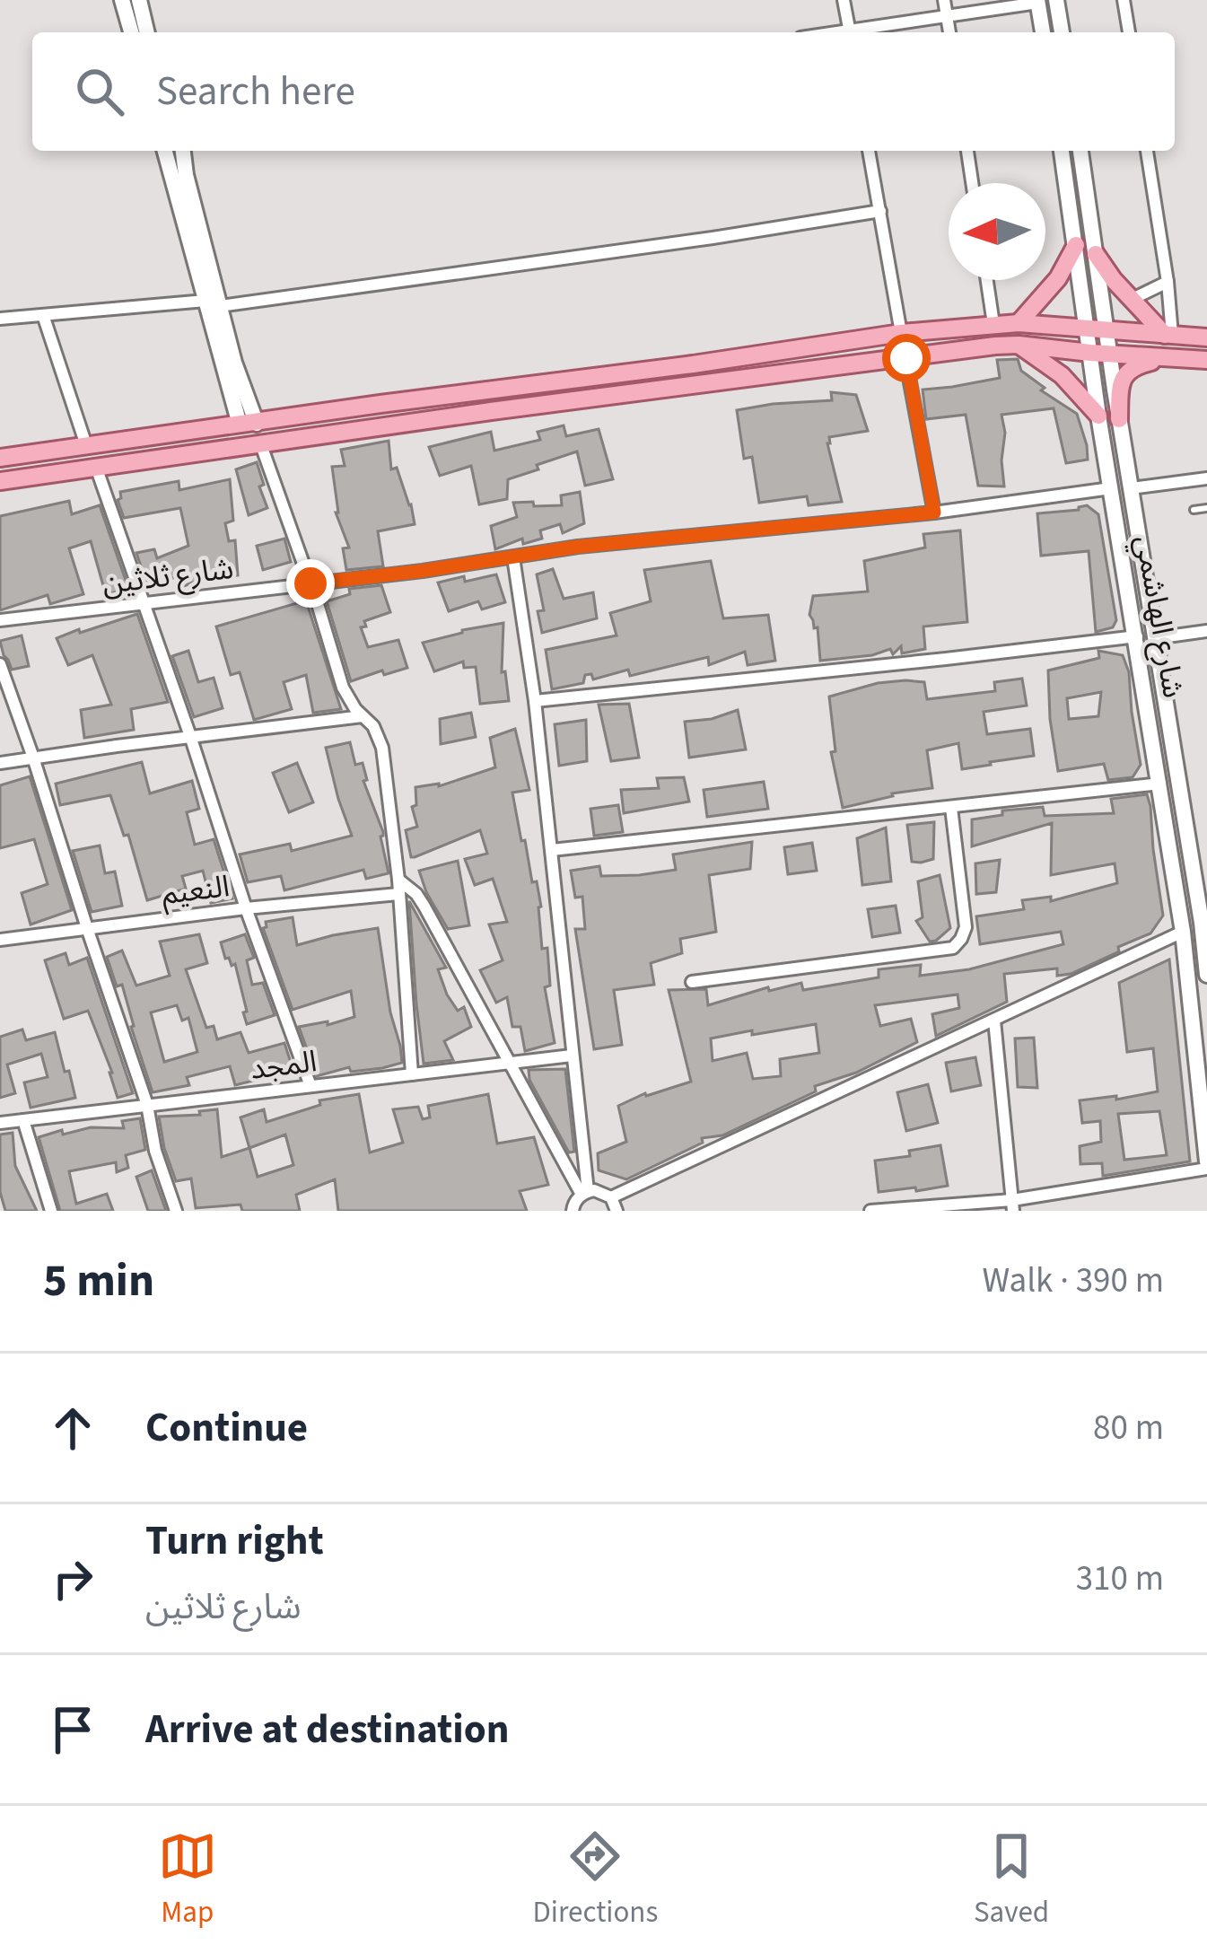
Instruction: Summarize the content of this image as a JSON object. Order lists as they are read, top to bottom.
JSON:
{
  "streets": {
    "main road": ["شارع الهاشمي"],
    "street": ["شارع ثلاثين", "النعيم", "المجد"]
  },
  "crossings": [
    ["شارع ثلاثين", "شارع الهاشمي"]
  ],
  "north": "left",
  "page": {
    "search": "Search here",
    "heading": ["5 min", "Walk · 390 m"],
    "list": [
      ["Continue", "80 m"],
      ["Turn right", "شارع ثلاثين", "310 m"],
      "Arrive at destination"
    ],
    "nav": ["Map", "Directions", "Saved"]
  }
}
